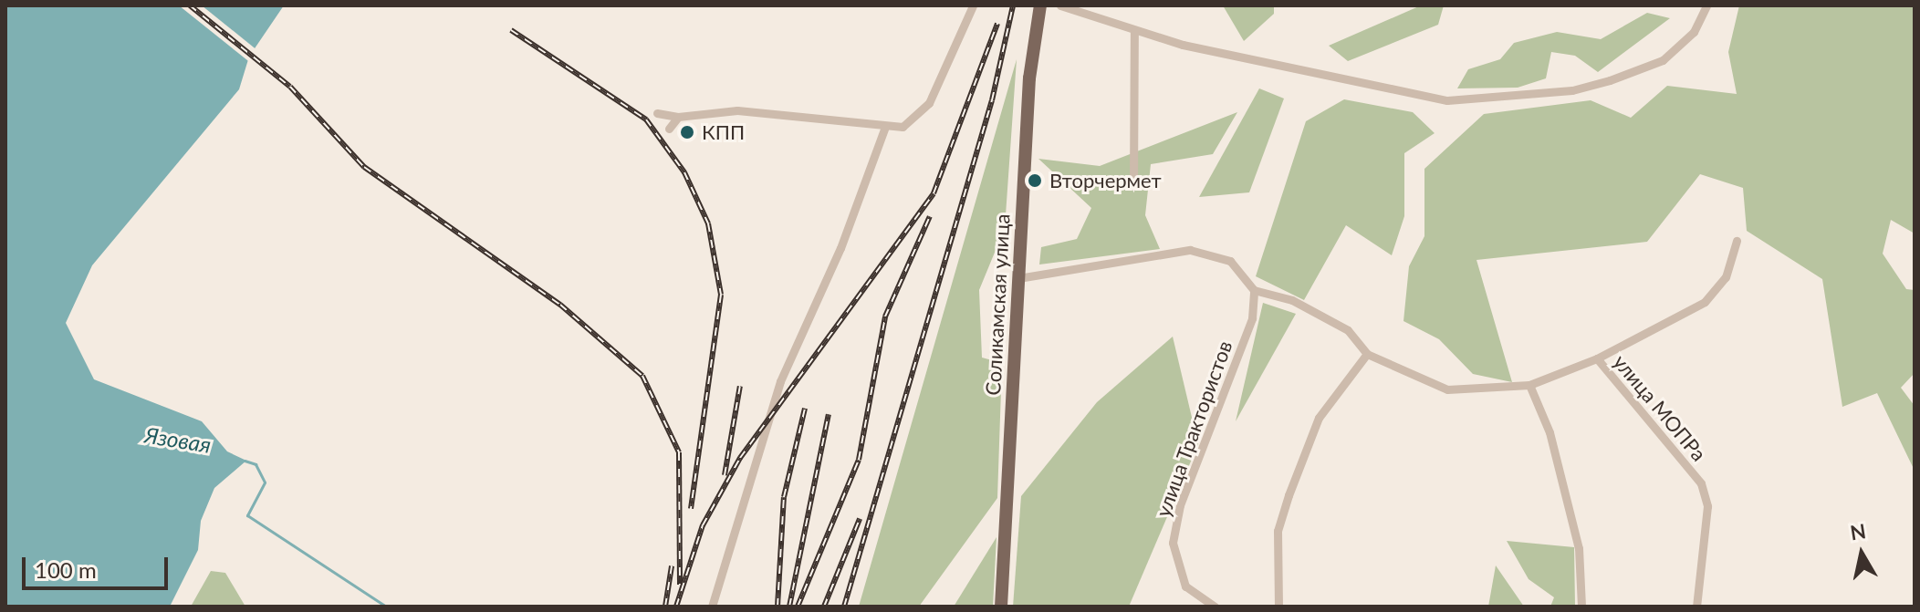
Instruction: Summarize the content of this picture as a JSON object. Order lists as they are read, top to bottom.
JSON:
{
  "streets": {
    "main road": ["Соликамская улица"],
    "street": ["улица МОПРа", "улица Трактористов"]
  },
  "water": ["Язовая"],
  "places": ["КПП", "Вторчермет"],
  "scale_bar": "100 m",
  "north": "top"
}
